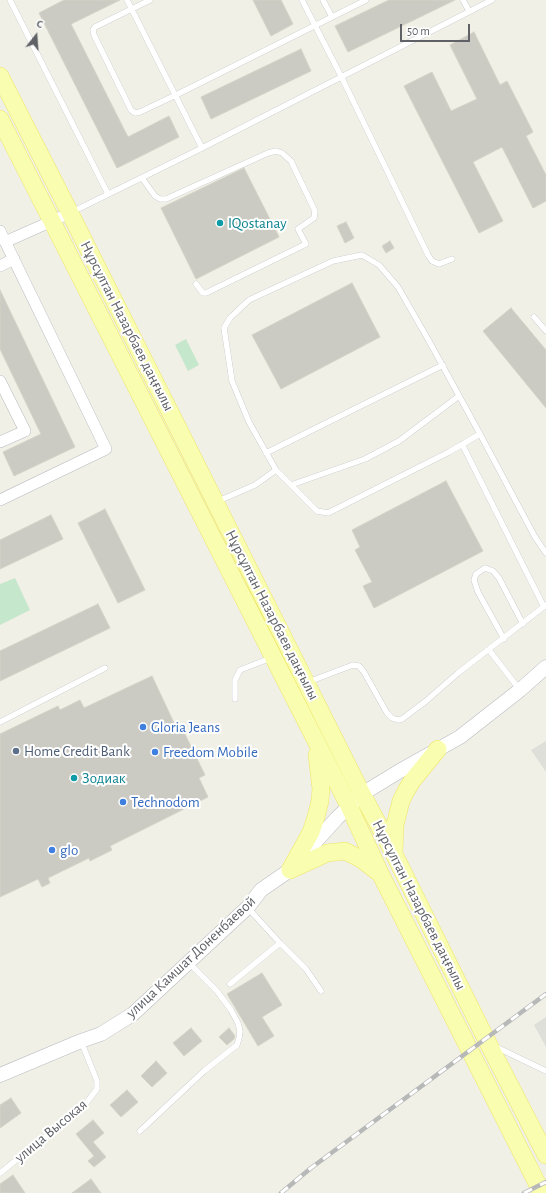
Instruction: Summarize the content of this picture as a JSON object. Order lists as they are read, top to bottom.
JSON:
{
  "streets": {
    "main road": ["Нұрсұлтан Назарбаев даңғылы"],
    "street": ["улица Камшат Доненбаевой"],
    "lane": ["улица Высокая"]
  },
  "crossings": [
    ["Нұрсұлтан Назарбаев даңғылы", "улица Камшат Доненбаевой"],
    ["улица Камшат Доненбаевой", "улица Высокая"]
  ],
  "places": [
    "IQostanay",
    "Gloria Jeans",
    "Home Credit Bank",
    "Freedom Mobile",
    "Зодиак",
    "Technodom",
    "glo"
  ],
  "scale_bar": "50 m",
  "north": "top"
}
